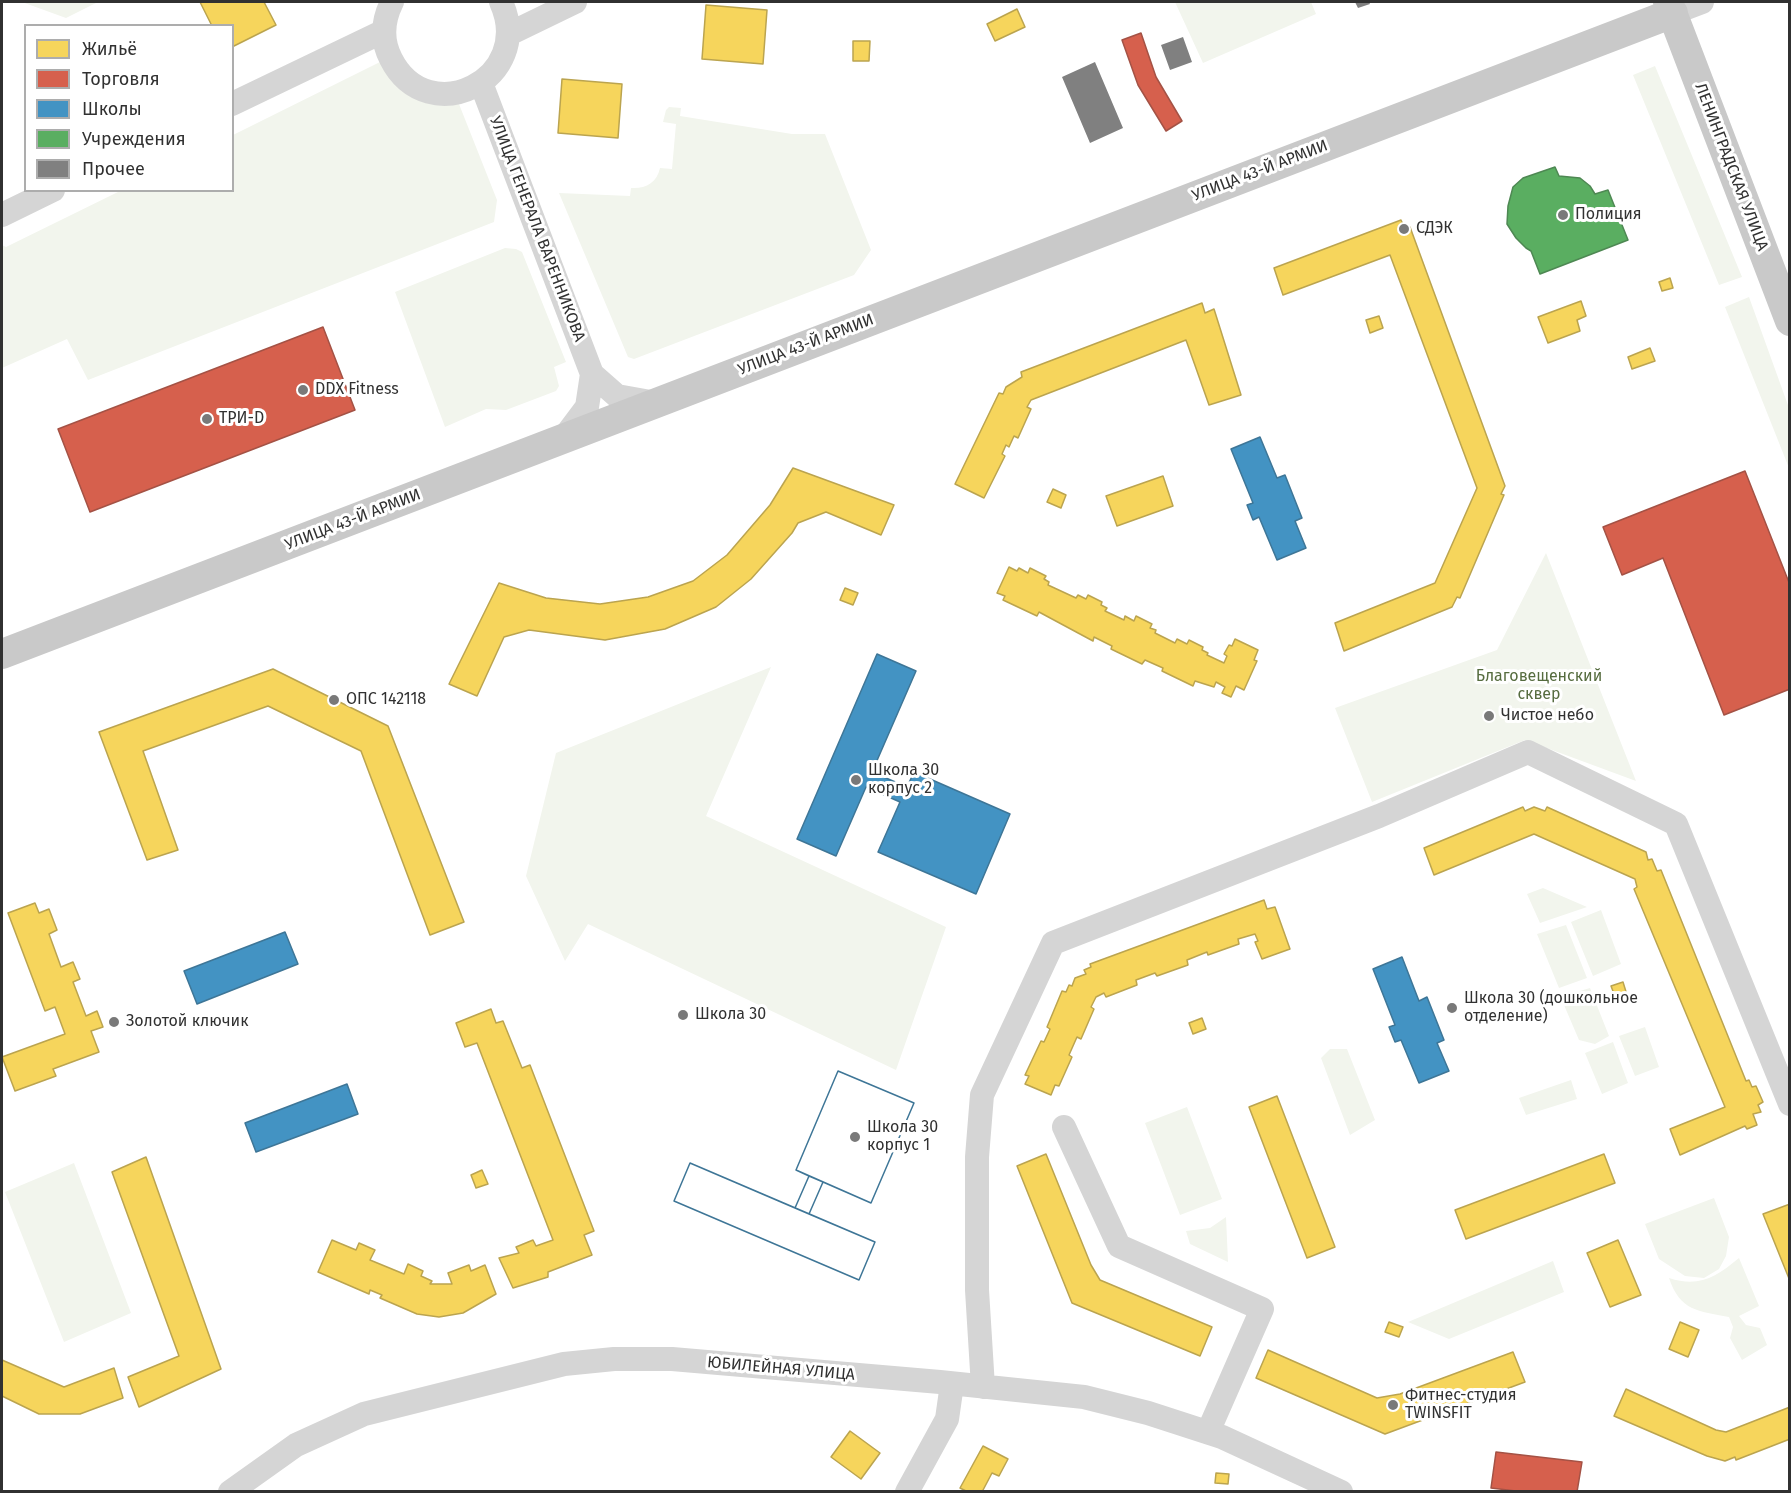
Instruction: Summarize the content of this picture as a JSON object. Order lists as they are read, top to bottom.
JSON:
{
  "streets": {
    "main road": ["ЛЕНИНГРАДСКАЯ УЛИЦА", "УЛИЦА 43-Й АРМИИ"],
    "street": ["УЛИЦА ГЕНЕРАЛА ВАРЕННИКОВА", "ЮБИЛЕЙНАЯ УЛИЦА"]
  },
  "crossings": [
    ["ЛЕНИНГРАДСКАЯ УЛИЦА", "УЛИЦА 43-Й АРМИИ"],
    ["УЛИЦА 43-Й АРМИИ", "УЛИЦА ГЕНЕРАЛА ВАРЕННИКОВА"]
  ],
  "parks": ["Благовещенский сквер"],
  "places": [
    "Полиция",
    "СДЭК",
    "DDX Fitness",
    "ТРИ-D",
    "ОПС 142118",
    "Чистое небо",
    "Школа 30 корпус 2",
    "Школа 30 (дошкольное отделение)",
    "Школа 30",
    "Золотой ключик",
    "Школа 30 корпус 1",
    "Фитнес-студия TWINSFIT"
  ],
  "legend": [
    "Жильё",
    "Торговля",
    "Школы",
    "Учреждения",
    "Прочее"
  ]
}
